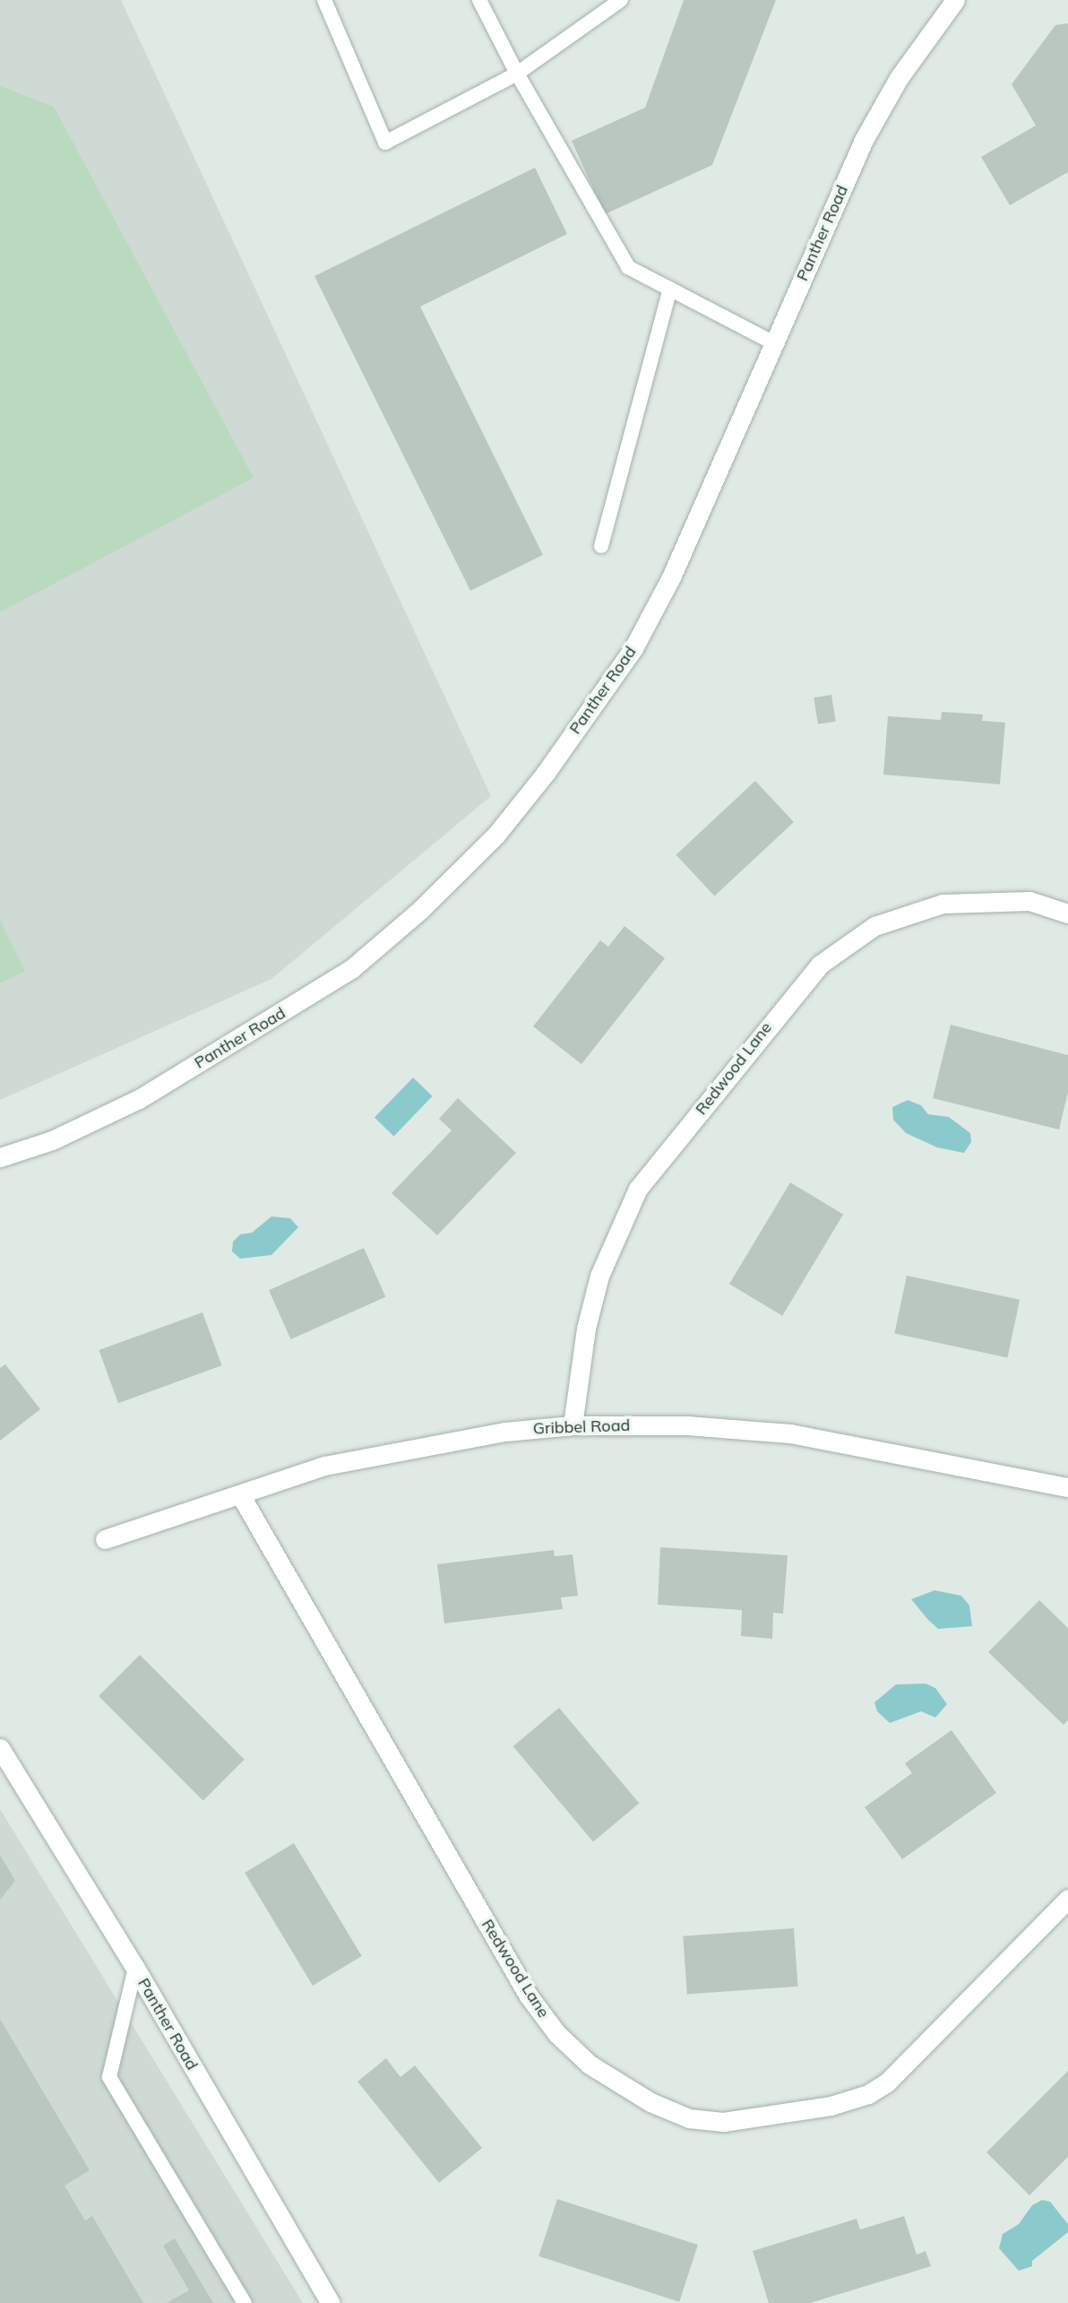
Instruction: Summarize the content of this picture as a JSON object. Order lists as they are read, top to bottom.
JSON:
{
  "streets": {
    "street": ["Panther Road", "Redwood Lane", "Gribbel Road"]
  },
  "crossings": [
    ["Redwood Lane", "Gribbel Road"]
  ]
}
